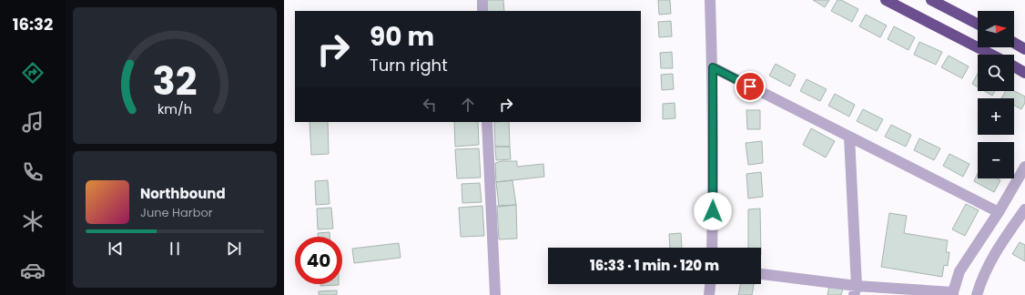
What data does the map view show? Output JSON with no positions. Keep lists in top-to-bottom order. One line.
{"north":"right","page":{"tabs":"16:32","map_buttons":["+","−"],"turn":["90 m","Turn right"],"song":["Northbound","June Harbor"],"limit":"40","trip":"16:33 · 1 min · 120 m","gauge":["32","km/h"]}}
